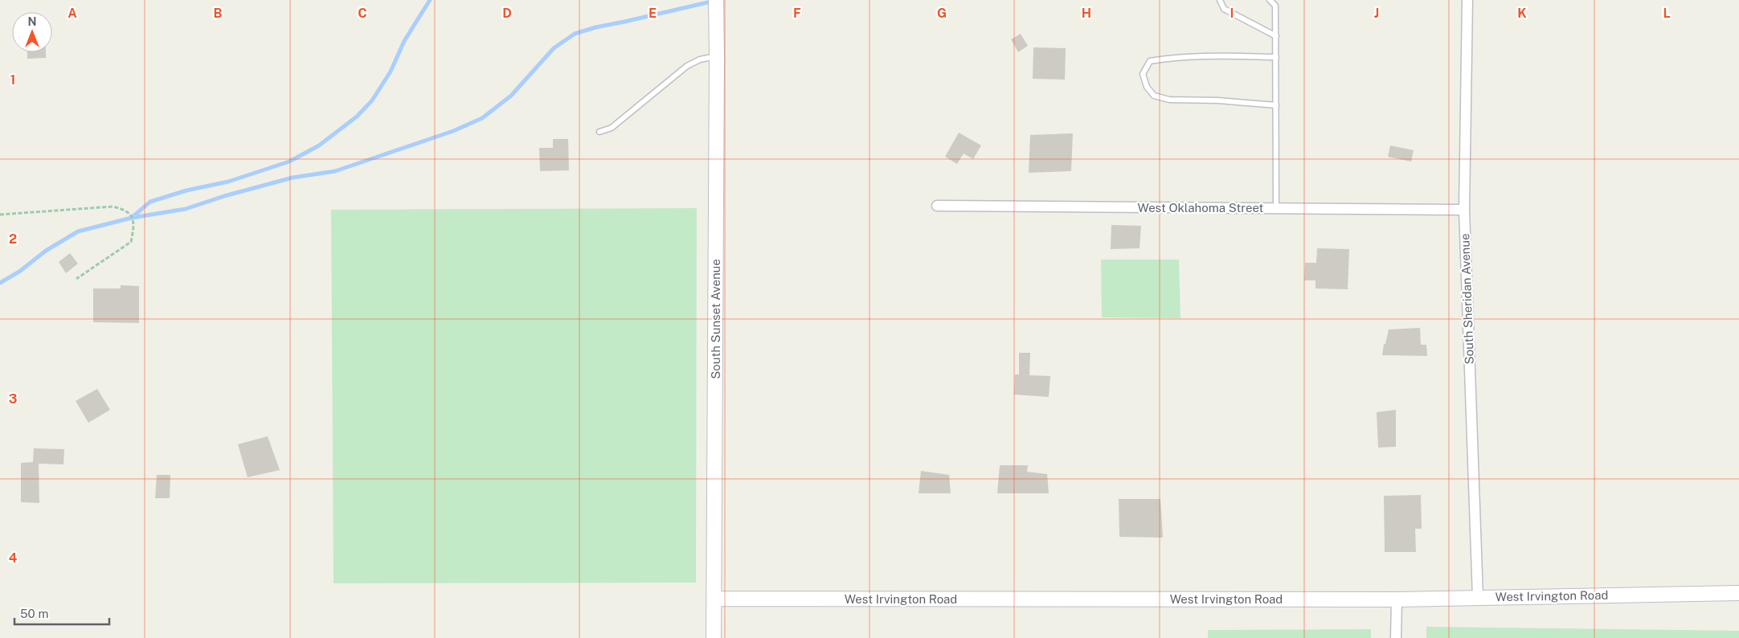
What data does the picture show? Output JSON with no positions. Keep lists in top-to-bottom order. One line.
{"streets":{"street":["West Oklahoma Street","South Sheridan Avenue","South Sunset Avenue","West Irvington Road"]},"crossings":[["West Oklahoma Street","South Sheridan Avenue"],["South Sheridan Avenue","West Irvington Road"],["South Sunset Avenue","West Irvington Road"]],"scale_bar":"50 m","north":"top","grid":{"columns":["A","B","C","D","E","F","G","H","I","J","K","L"],"rows":["1","2","3","4"]}}
